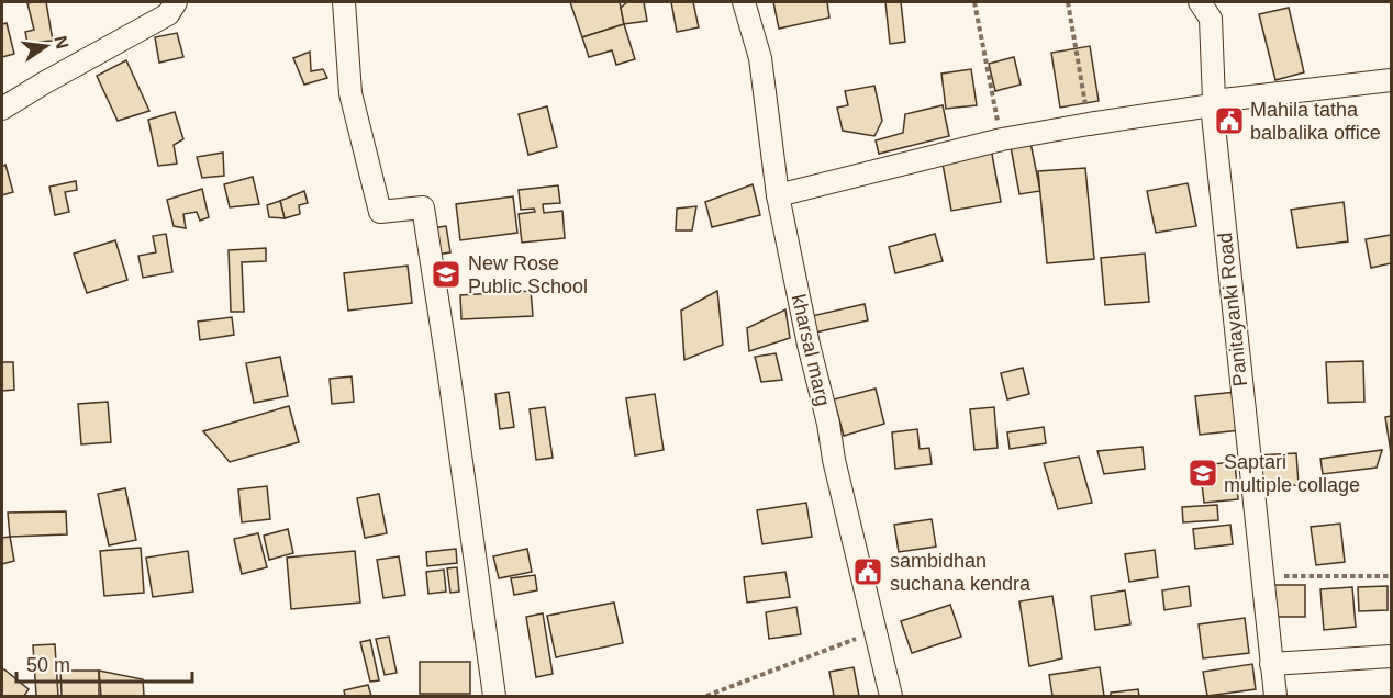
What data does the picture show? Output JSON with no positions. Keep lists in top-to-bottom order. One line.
{"streets":{"street":["Panitayanki Road","kharsal marg"]},"places":{"public building":["Mahila tatha balbalika office","sambidhan suchana kendra"],"school or university":["New Rose Public School","Saptari multiple collage"]},"scale_bar":"50 m","north":"right"}
